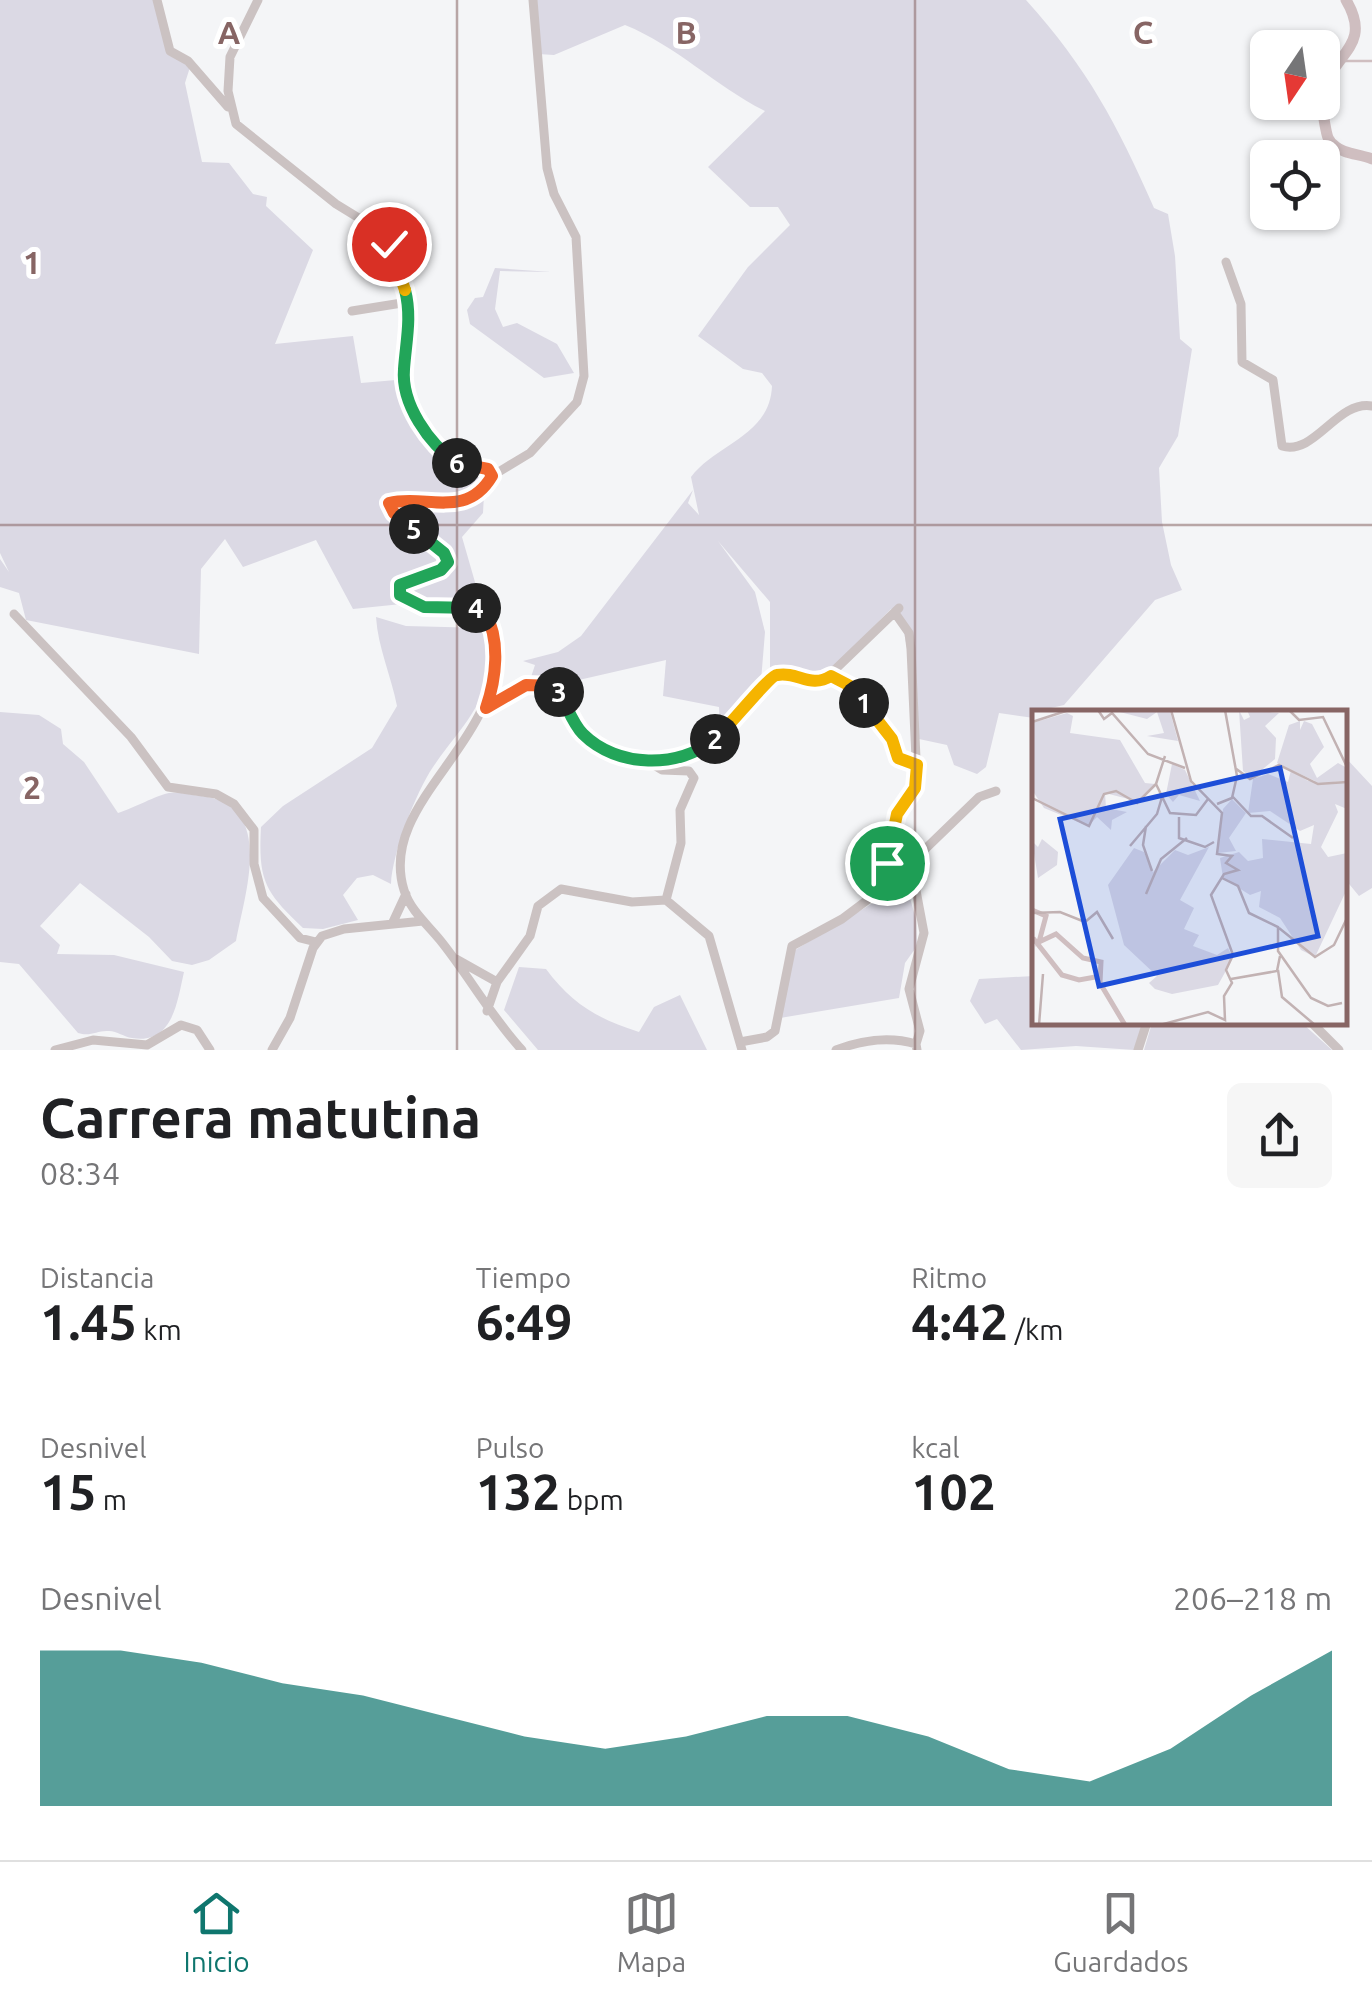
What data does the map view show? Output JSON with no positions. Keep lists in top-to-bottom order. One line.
{"north":"bottom","page":{"pins":["6","5","4","3","1","2"],"heading":["Carrera matutina","08:34"],"stats":[["Distancia","1.45 km"],["Tiempo","6:49"],["Ritmo","4:42 /km"],["Desnivel","15 m"],["Pulso","132 bpm"],["kcal","102"]],"chart":["Desnivel","206–218 m"],"tabs":["Inicio","Mapa","Guardados"]},"grid":{"columns":["A","B","C"],"rows":["1","2"]}}
